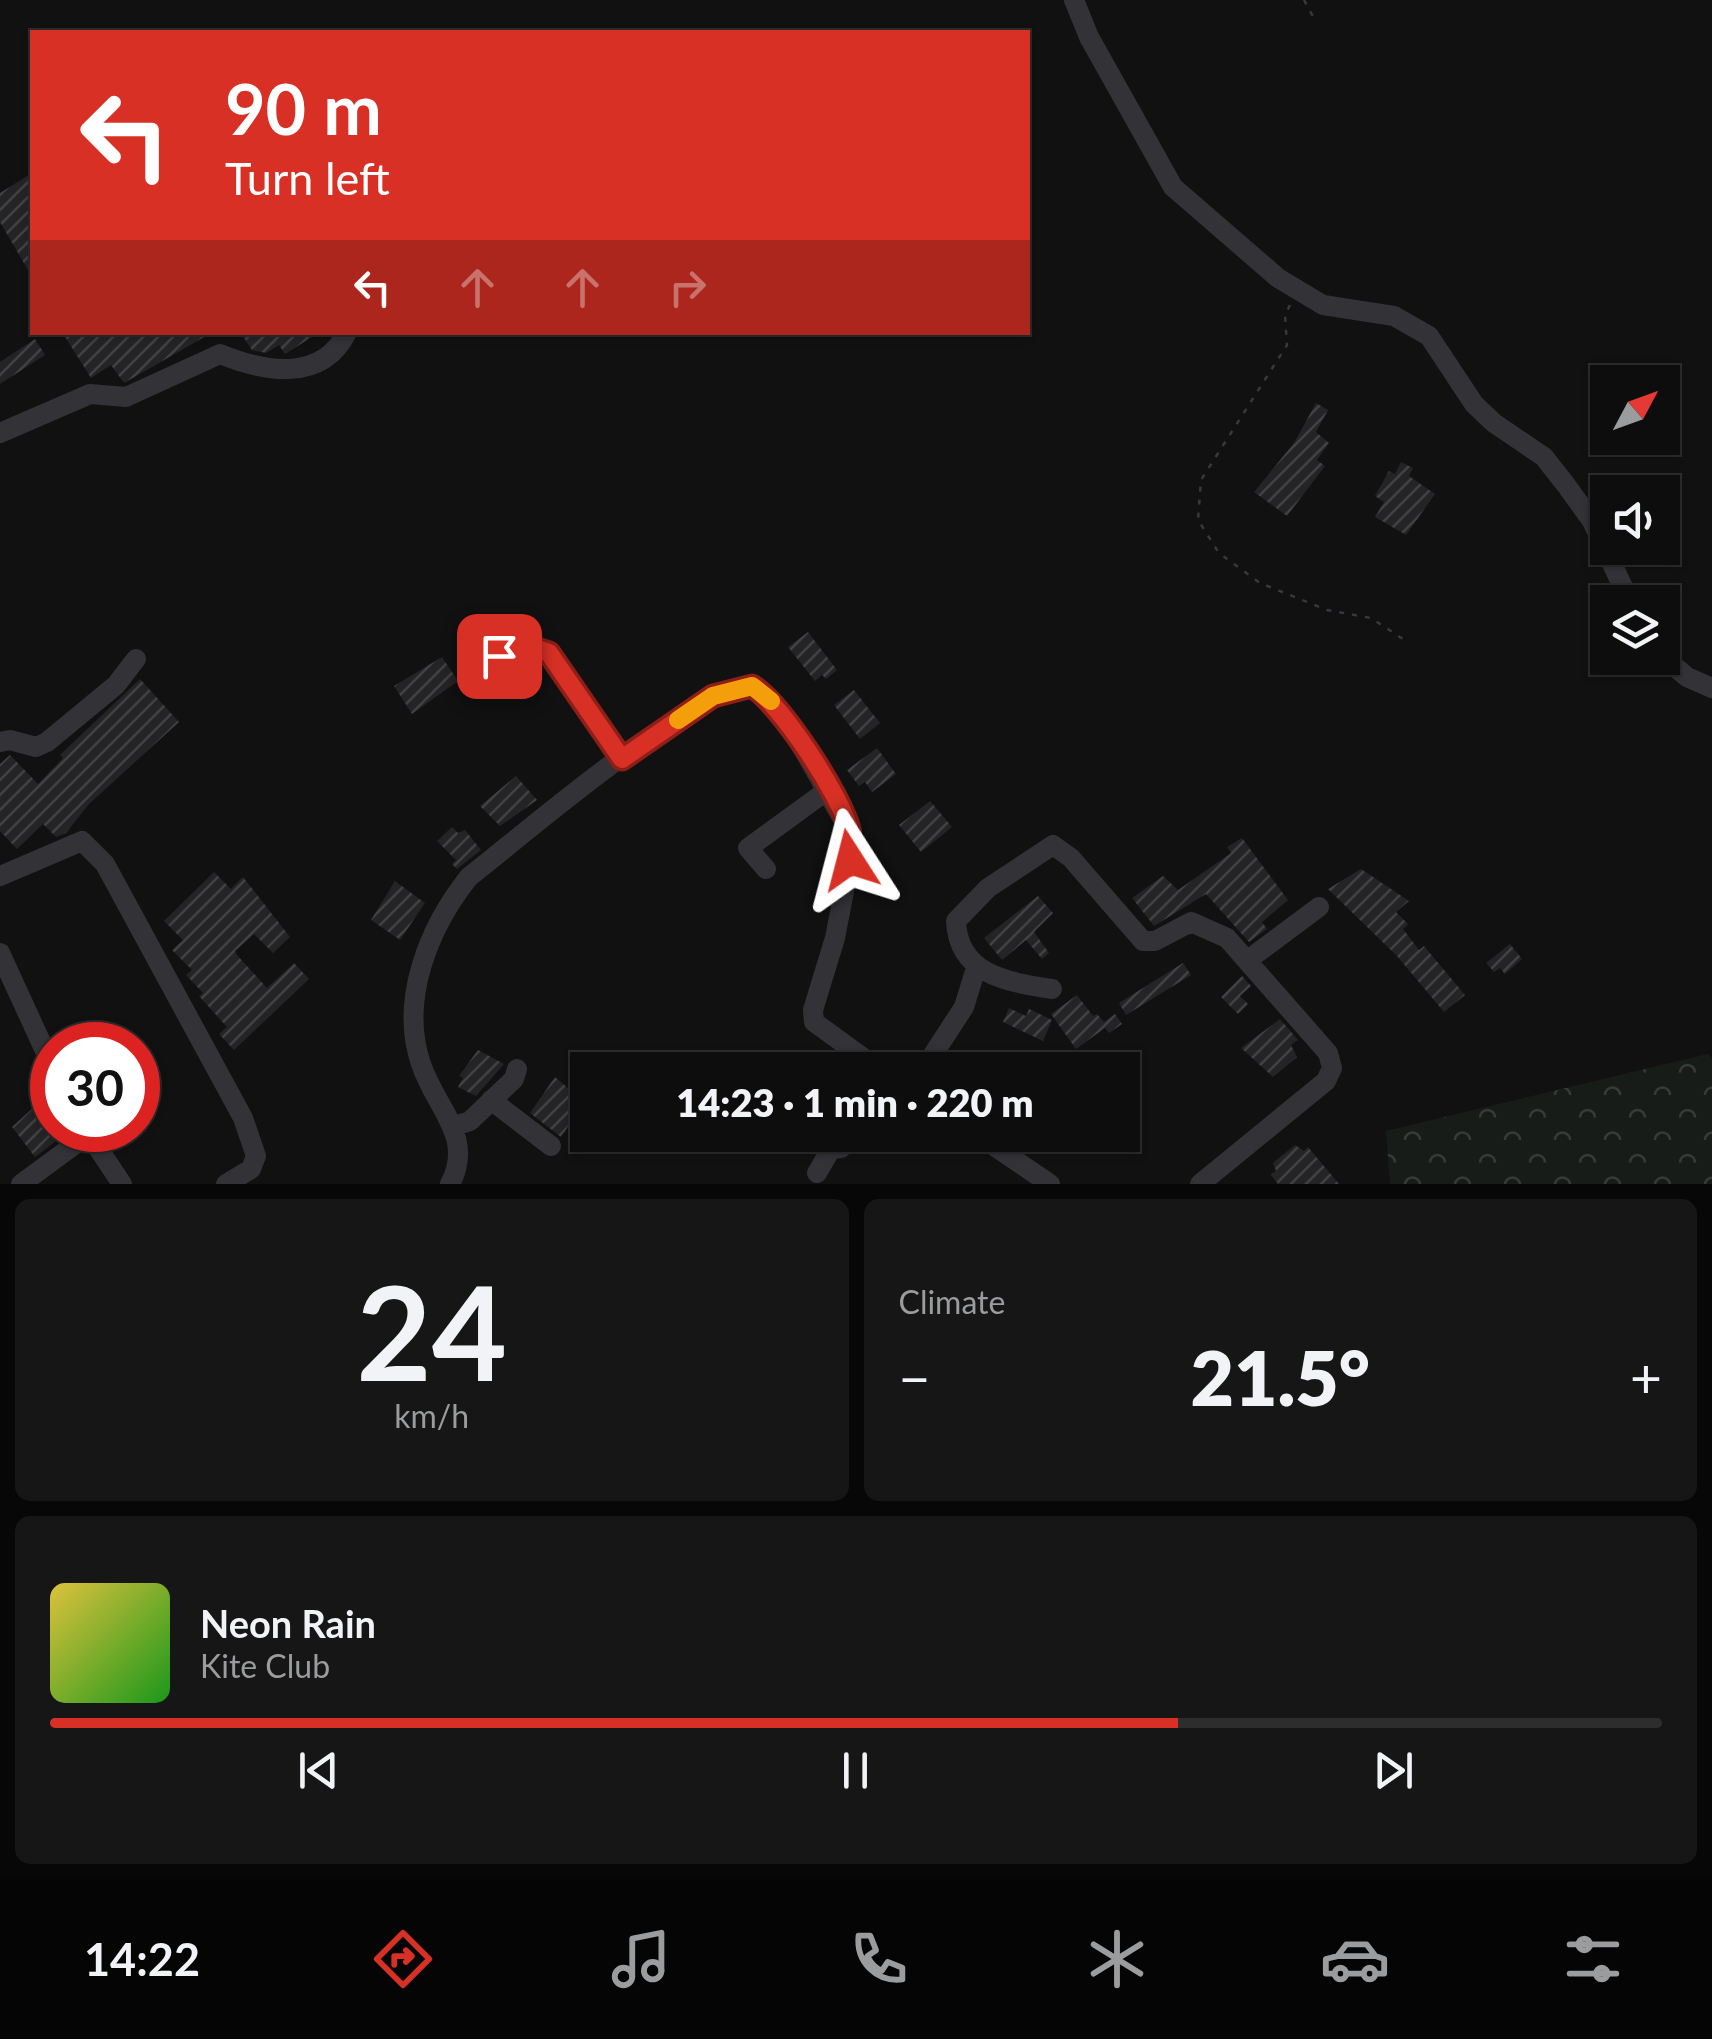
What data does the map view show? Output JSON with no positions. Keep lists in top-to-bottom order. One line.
{"north":"top right","page":{"turn":["90 m","Turn left"],"limit":"30","trip":"14:23 · 1 min · 220 m","tile":[["24","km/h"],"Climate"],"heat":["−","21.5°","+"],"song":["Neon Rain","Kite Club"],"tabs":"14:22"}}
